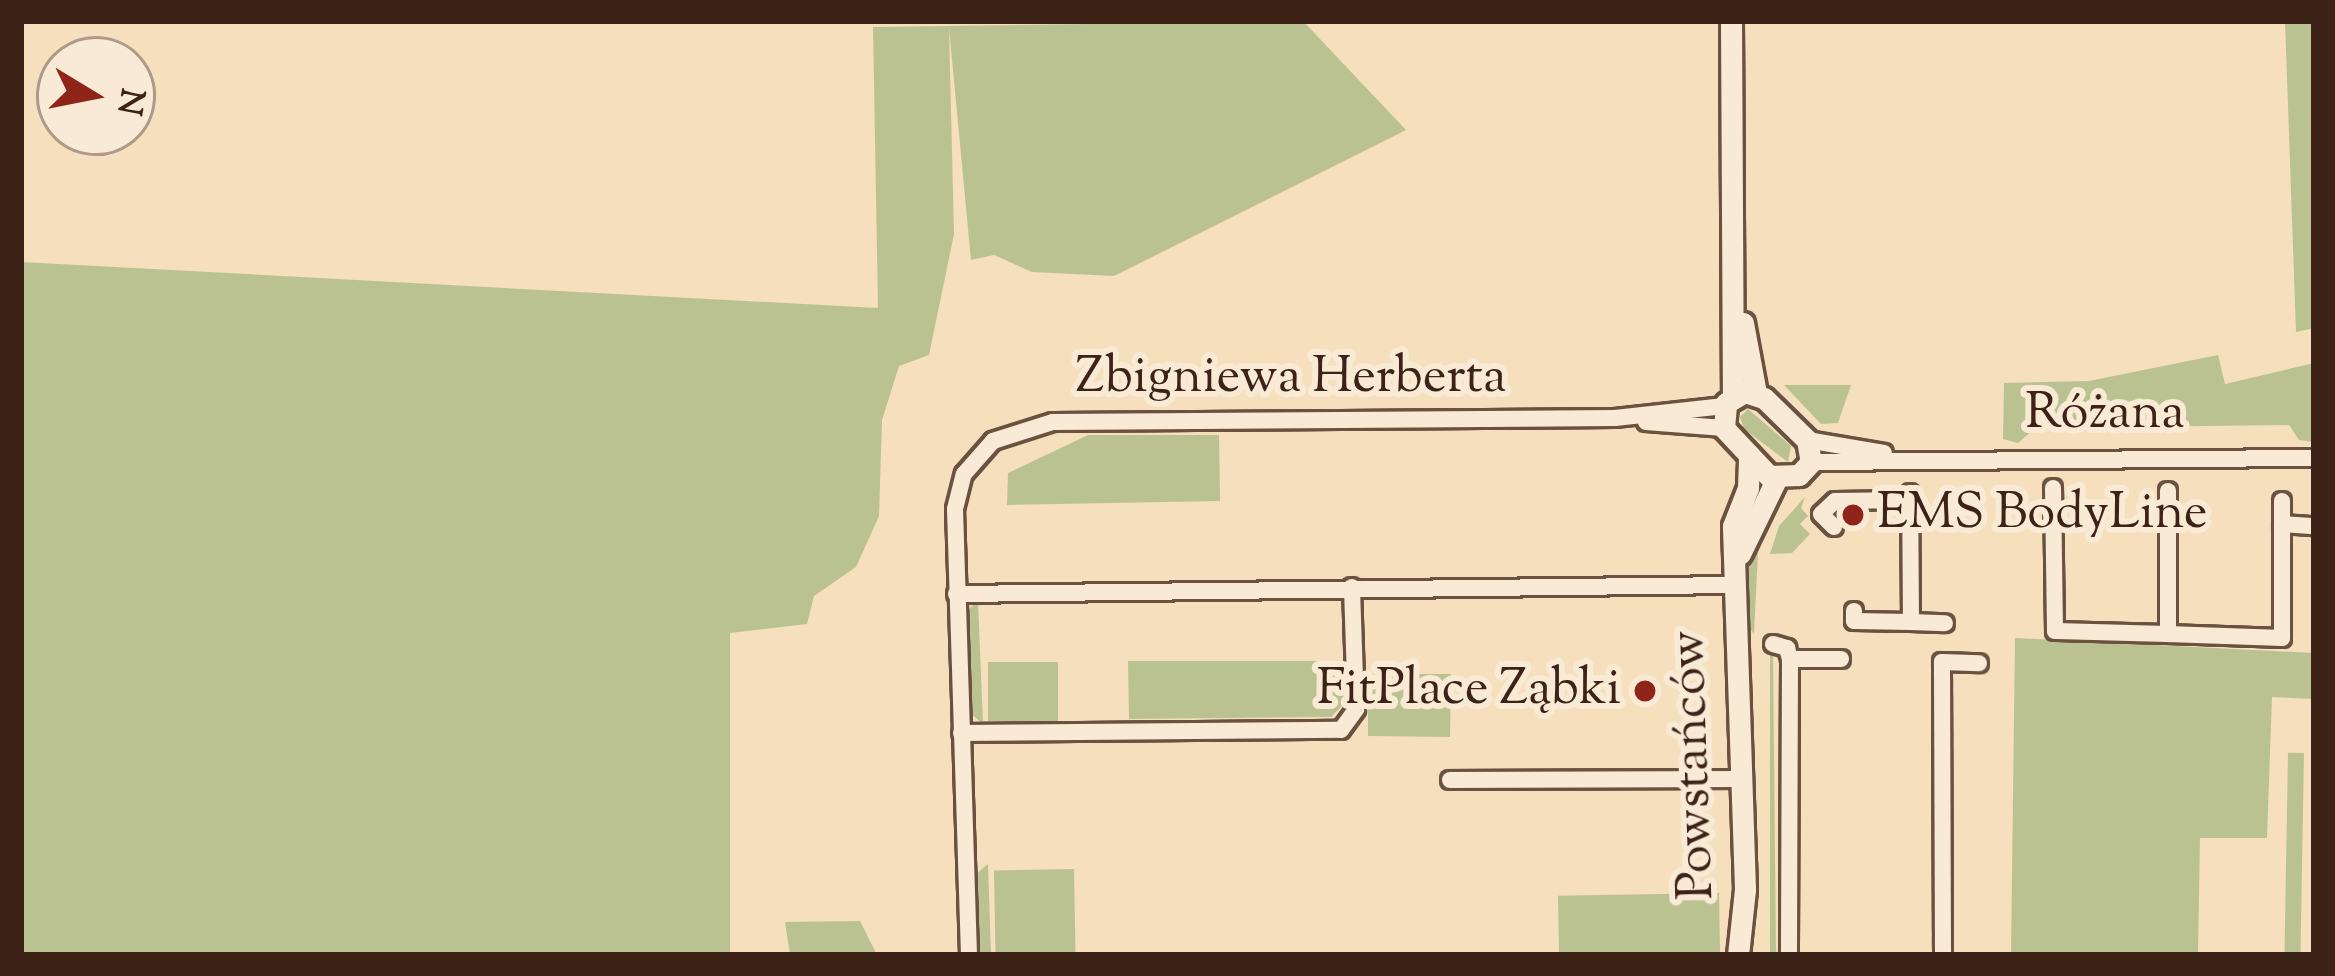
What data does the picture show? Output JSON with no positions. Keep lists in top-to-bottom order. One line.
{"streets":{"street":["Zbigniewa Herberta","Różana","Powstańców"]},"places":["EMS BodyLine","FitPlace Ząbki"],"north":"right"}
